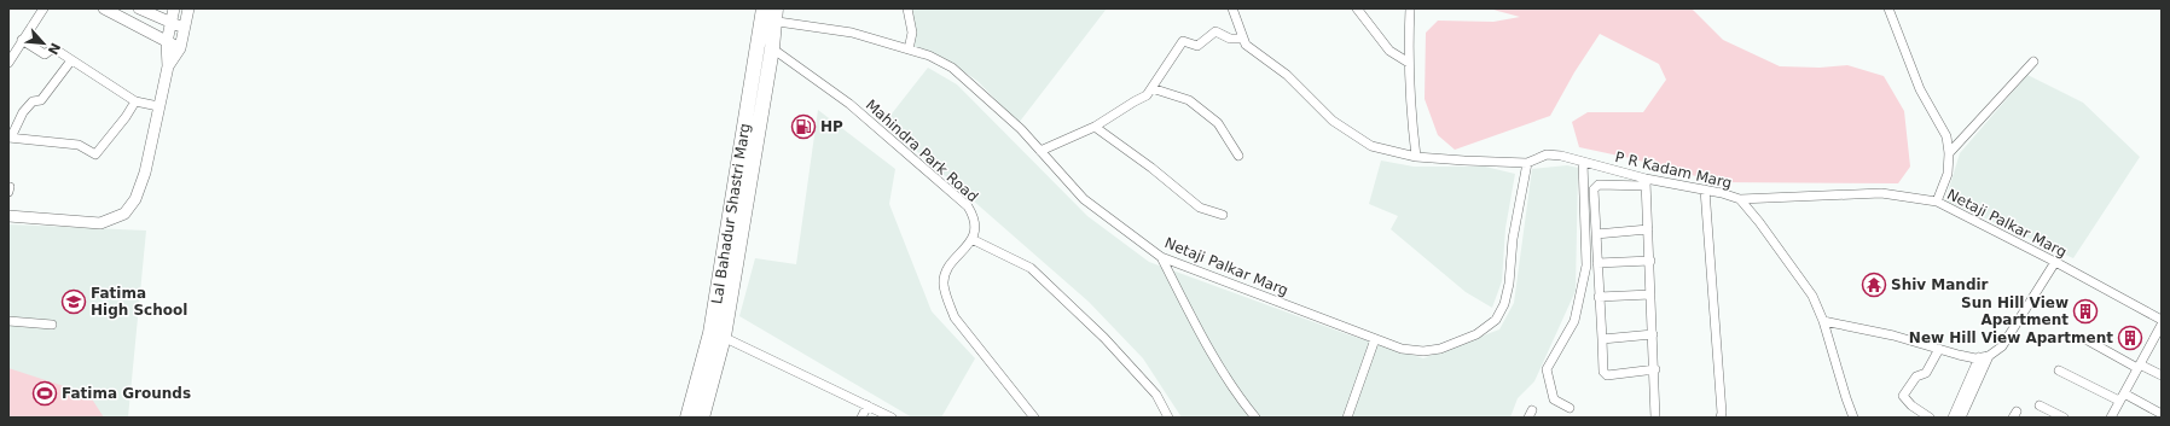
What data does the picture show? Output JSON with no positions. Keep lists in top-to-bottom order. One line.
{"streets":{"main road":["Lal Bahadur Shastri Marg"],"street":["Mahindra Park Road","P R Kadam Marg","Netaji Palkar Marg"]},"crossings":[["Mahindra Park Road","Lal Bahadur Shastri Marg"],["P R Kadam Marg","Netaji Palkar Marg"],["Lal Bahadur Shastri Marg","Netaji Palkar Marg"]],"places":{"fuel station":["HP"],"temple":["Shiv Mandir"],"school or university":["Fatima High School"],"building":["Sun Hill View Apartment","New Hill View Apartment"],"sports":["Fatima Grounds"]},"north":"bottom right"}
